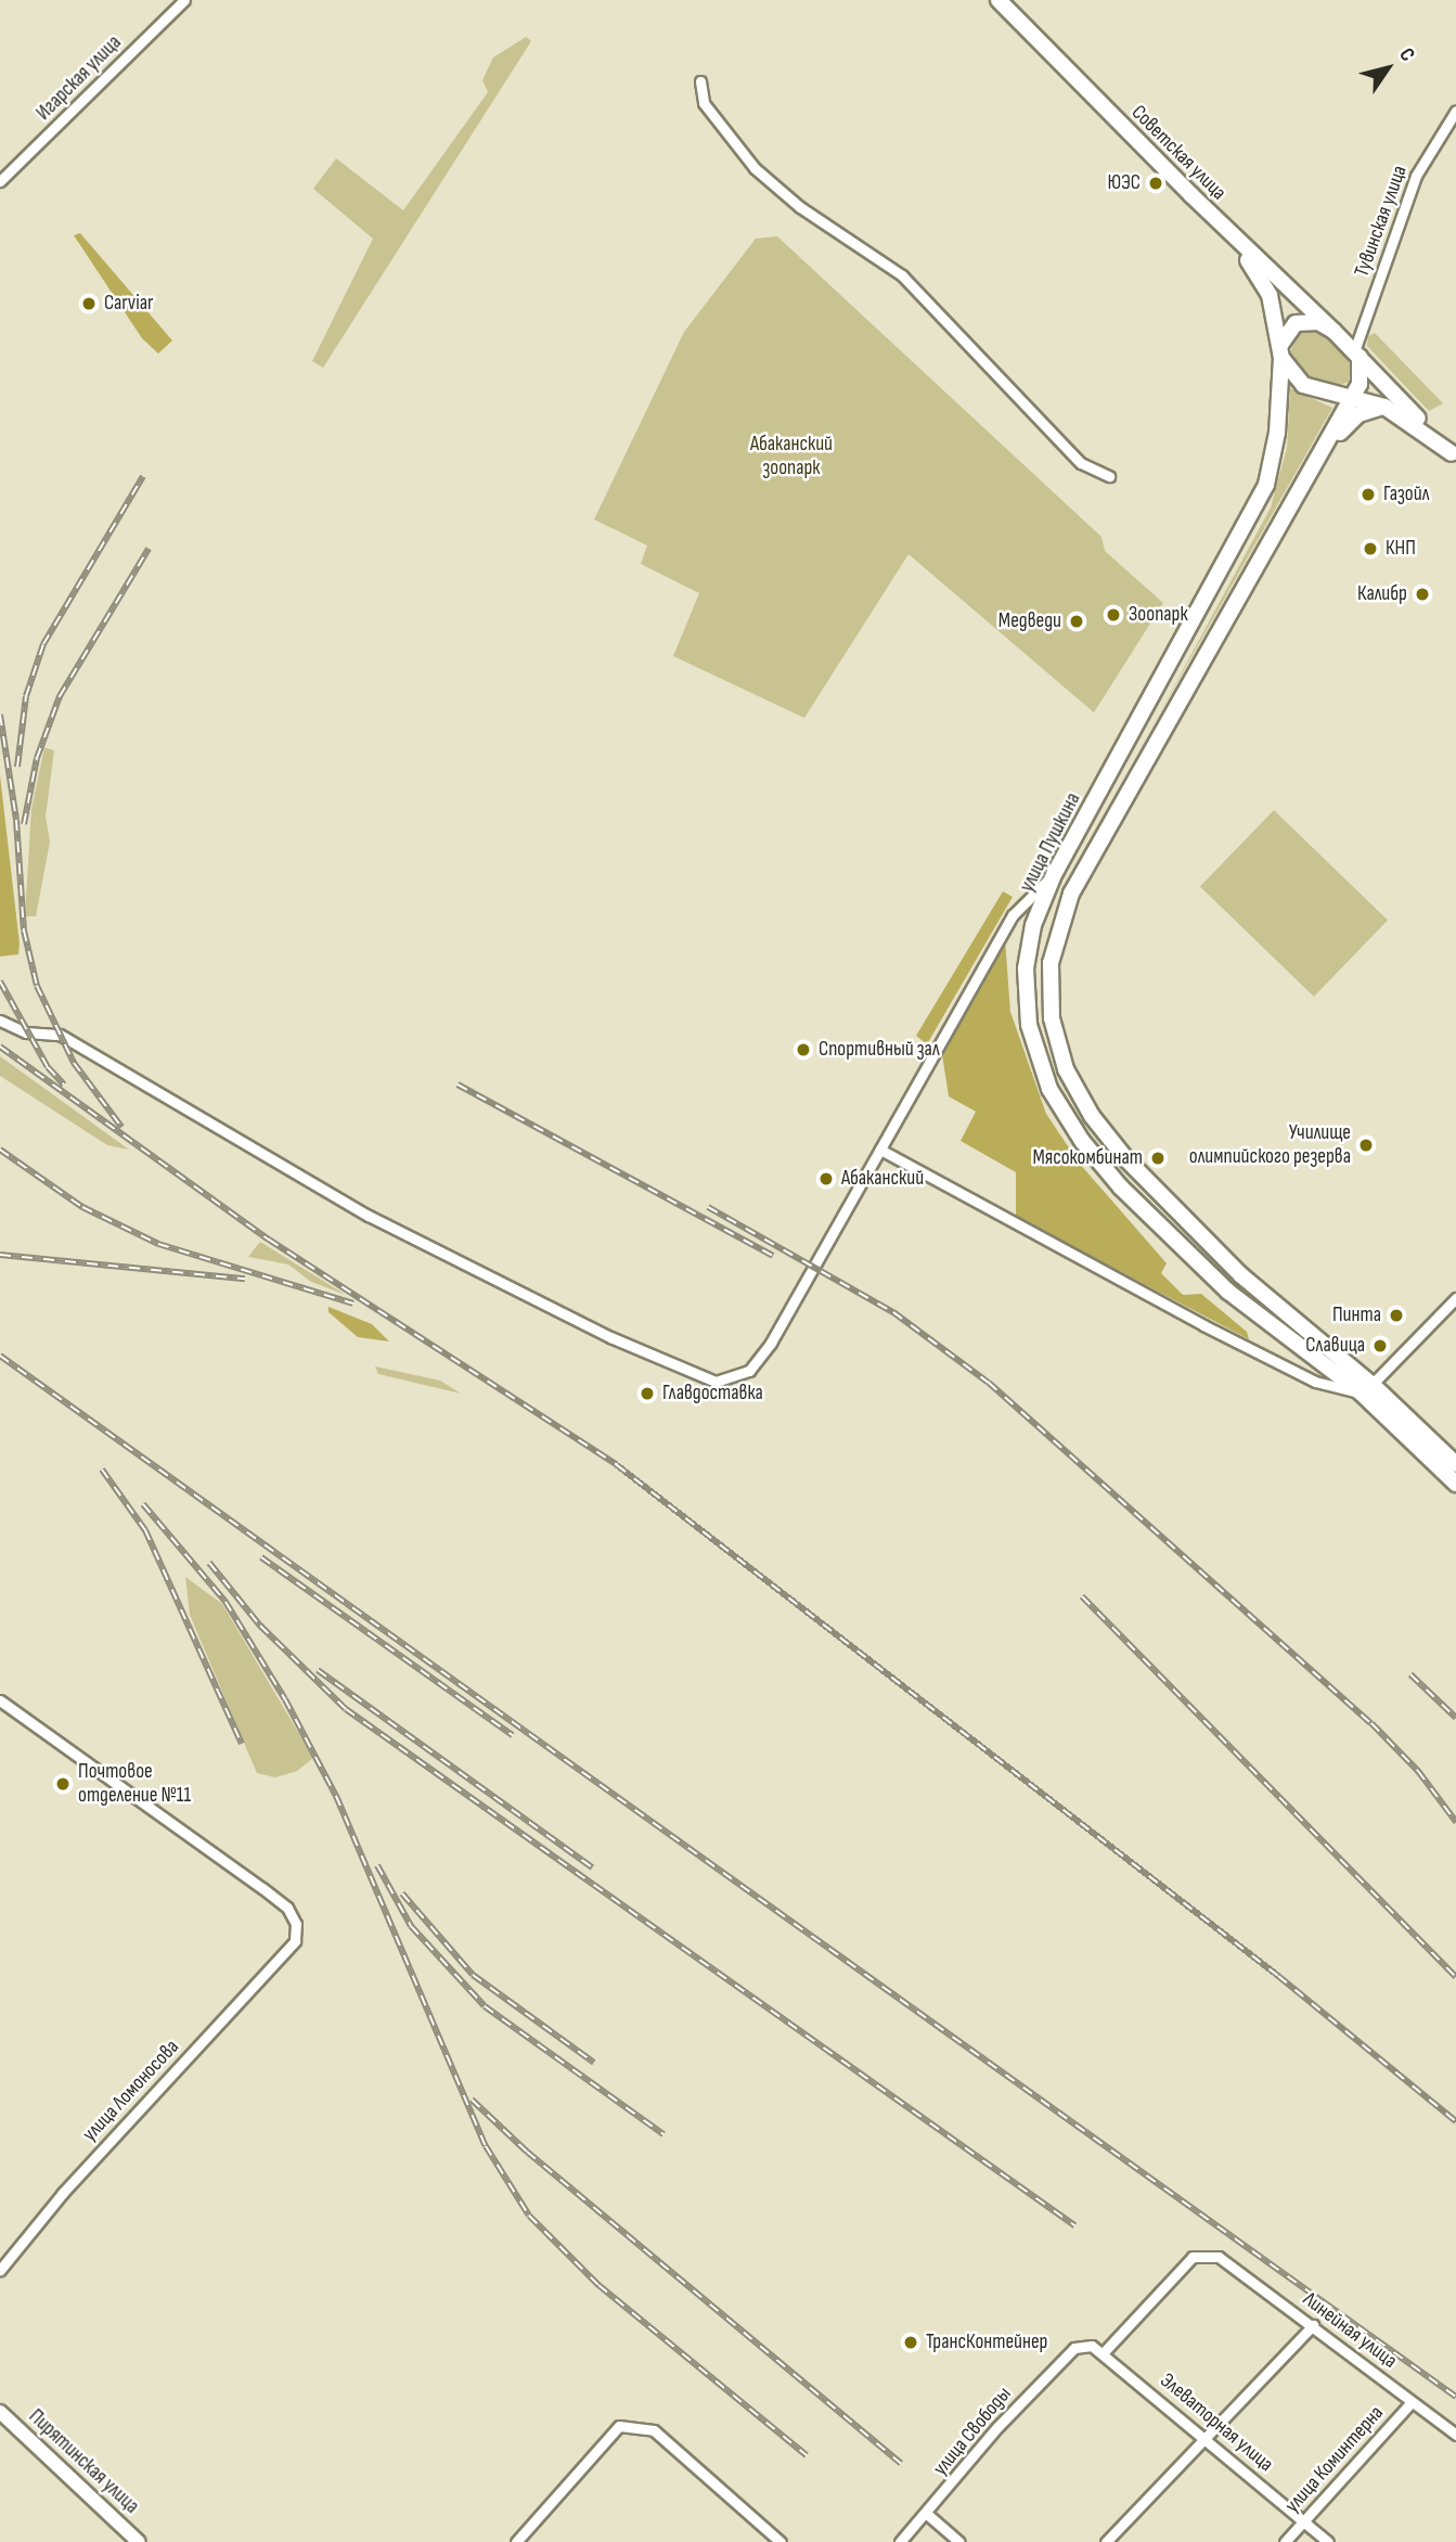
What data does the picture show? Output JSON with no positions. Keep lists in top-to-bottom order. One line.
{"streets":{"main road":["Советская улица","улица Пушкина"],"street":["Игарская улица","Тувинская улица","улица Ломоносова","Линейная улица","Элеваторная улица","улица Свободы","улица Коминтерна","Пирятинская улица"]},"crossings":[["Советская улица","Тувинская улица"],["Советская улица","улица Пушкина"],["Тувинская улица","улица Пушкина"],["Линейная улица","Элеваторная улица"],["Линейная улица","улица Свободы"],["Линейная улица","улица Коминтерна"],["Элеваторная улица","улица Свободы"],["Элеваторная улица","улица Коминтерна"]],"parks":["Абаканский зоопарк"],"places":["ЮЭС","Carviar","Газойл","КНП","Калибр","Зоопарк","Медведи","Спортивный зал","Училище олимпийского резерва","Мясокомбинат","Абаканский","Пинта","Славица","Главдоставка","Почтовое отделение №11","ТрансКонтейнер"],"north":"top right"}
